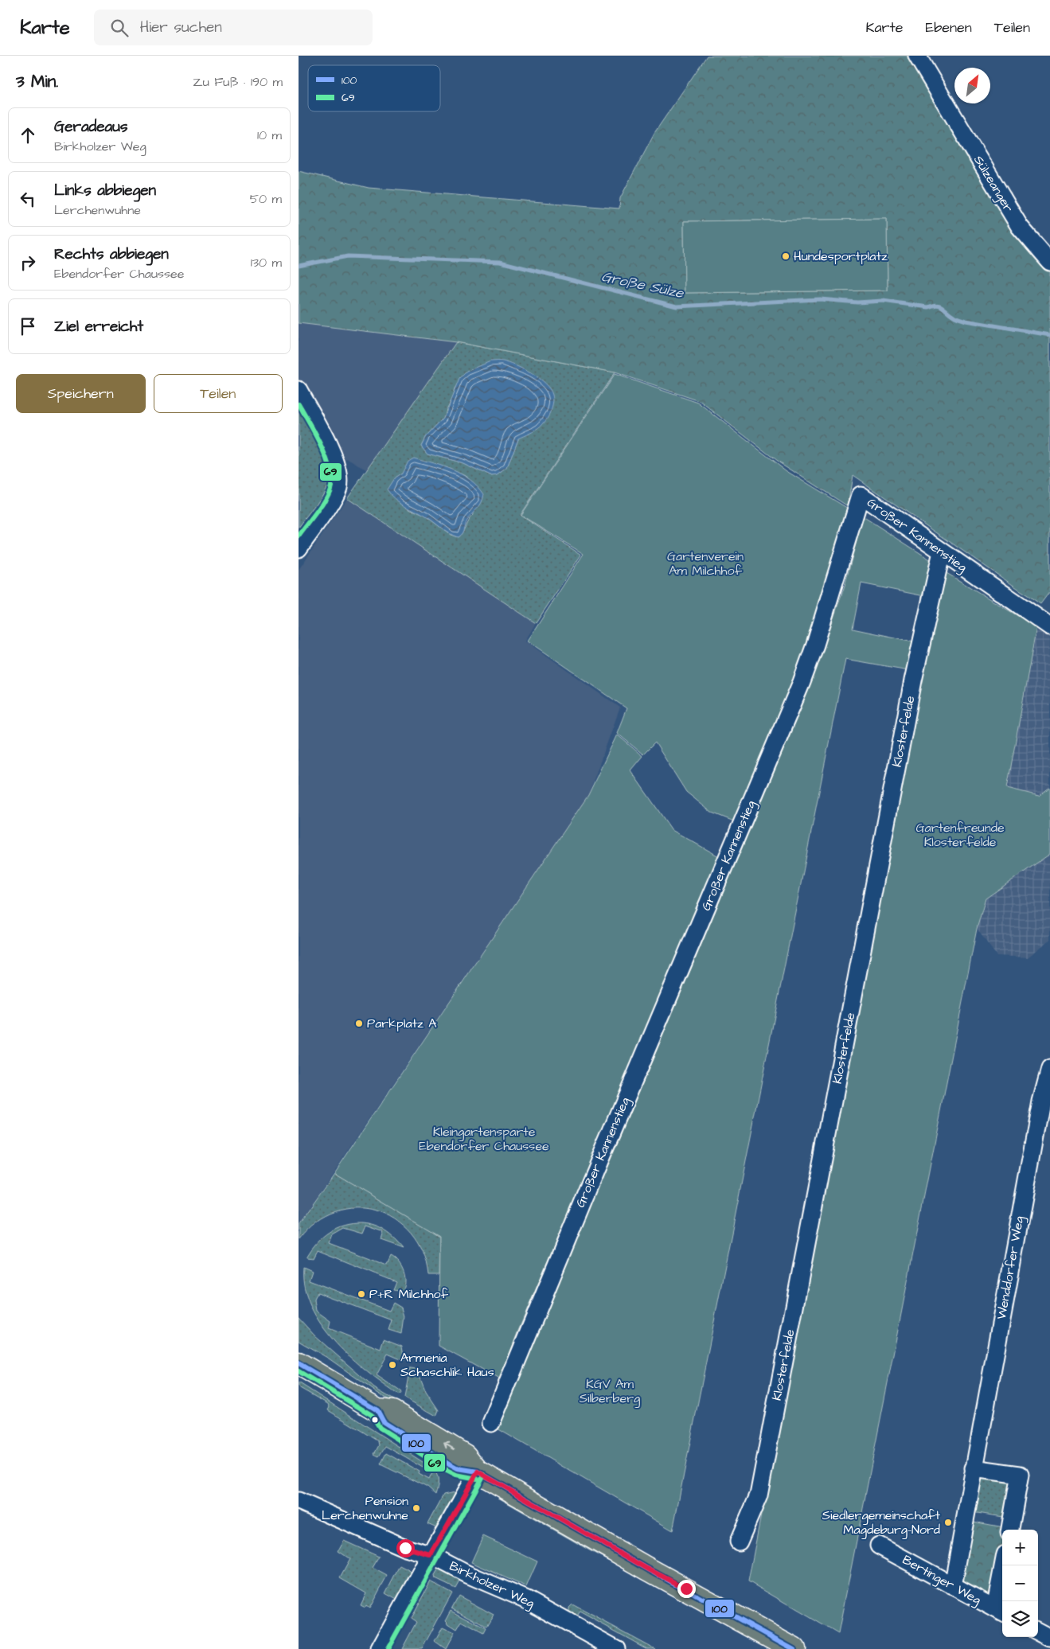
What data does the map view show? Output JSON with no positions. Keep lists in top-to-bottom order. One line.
{"streets":{"street":["Sülzeanger","Großer Kannenstieg","Klosterfelde","Wenddorfer Weg","Bertinger Weg","Birkholzer Weg"]},"crossings":[["Großer Kannenstieg","Klosterfelde"],["Wenddorfer Weg","Bertinger Weg"]],"water":["Große Sülze"],"parks":["Gartenverein Am Milchhof","Gartenfreunde Klosterfelde","Kleingartensparte Ebendorfer Chaussee","KGV Am Silberberg"],"places":["Hundesportplatz","Parkplatz A","P+R Milchhof","Armenia Schaschlik Haus","Pension Lerchenwuhne","Siedlergemeinschaft Magdeburg-Nord"],"lines":["transit line 69","transit line 100"],"legend":["100","69"],"north":"top right","page":{"header":"Karte","search":"Hier suchen","nav":["Karte","Ebenen","Teilen"],"heading":["3 Min.","Zu Fuß · 190 m"],"list":[["Geradeaus","Birkholzer Weg","10 m"],["Links abbiegen","Lerchenwuhne","50 m"],["Rechts abbiegen","Ebendorfer Chaussee","130 m"],"Ziel erreicht"],"buttons":["Speichern","Teilen"],"map_buttons":["+","−"]}}
